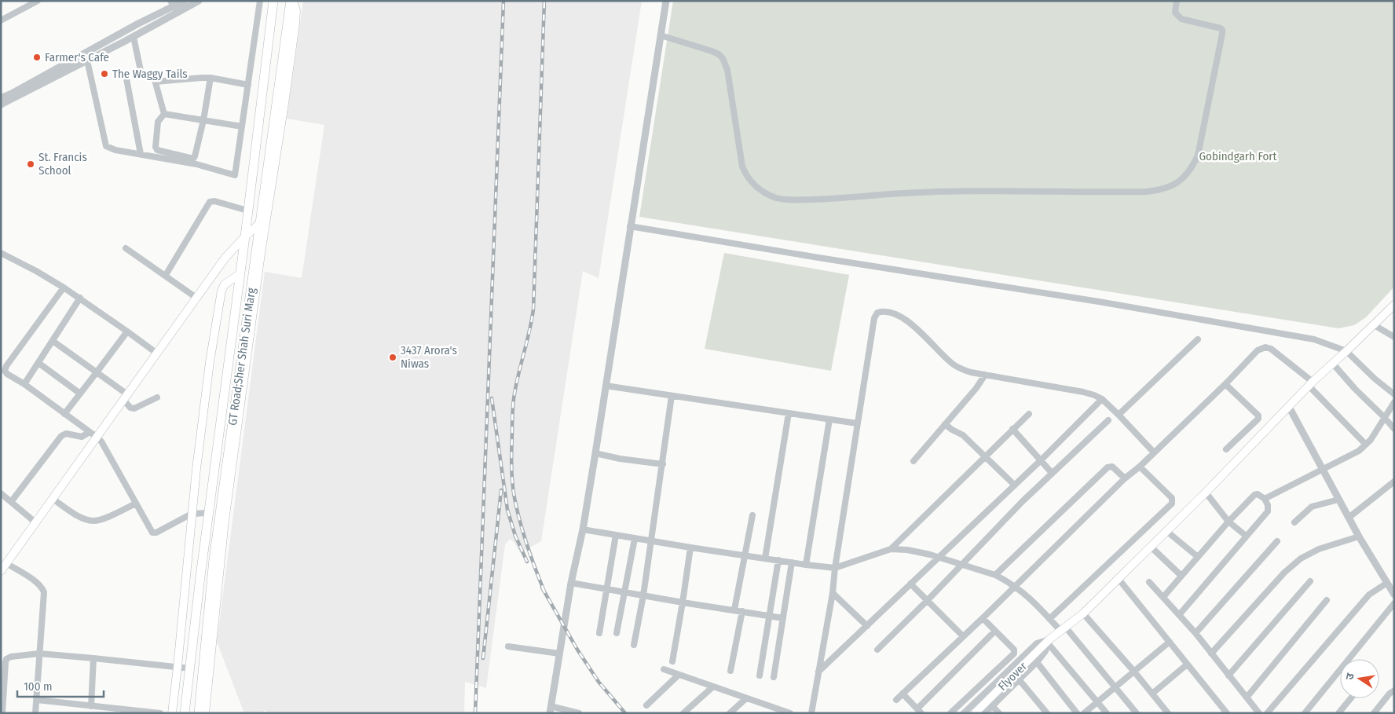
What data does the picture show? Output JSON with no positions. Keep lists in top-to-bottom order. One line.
{"streets":{"main road":["GT Road;Sher Shah Suri Marg","Flyover"]},"parks":["Gobindgarh Fort"],"places":["Farmer's Cafe","The Waggy Tails","St. Francis School","3437 Arora's Niwas"],"scale_bar":"100 m","north":"left"}
